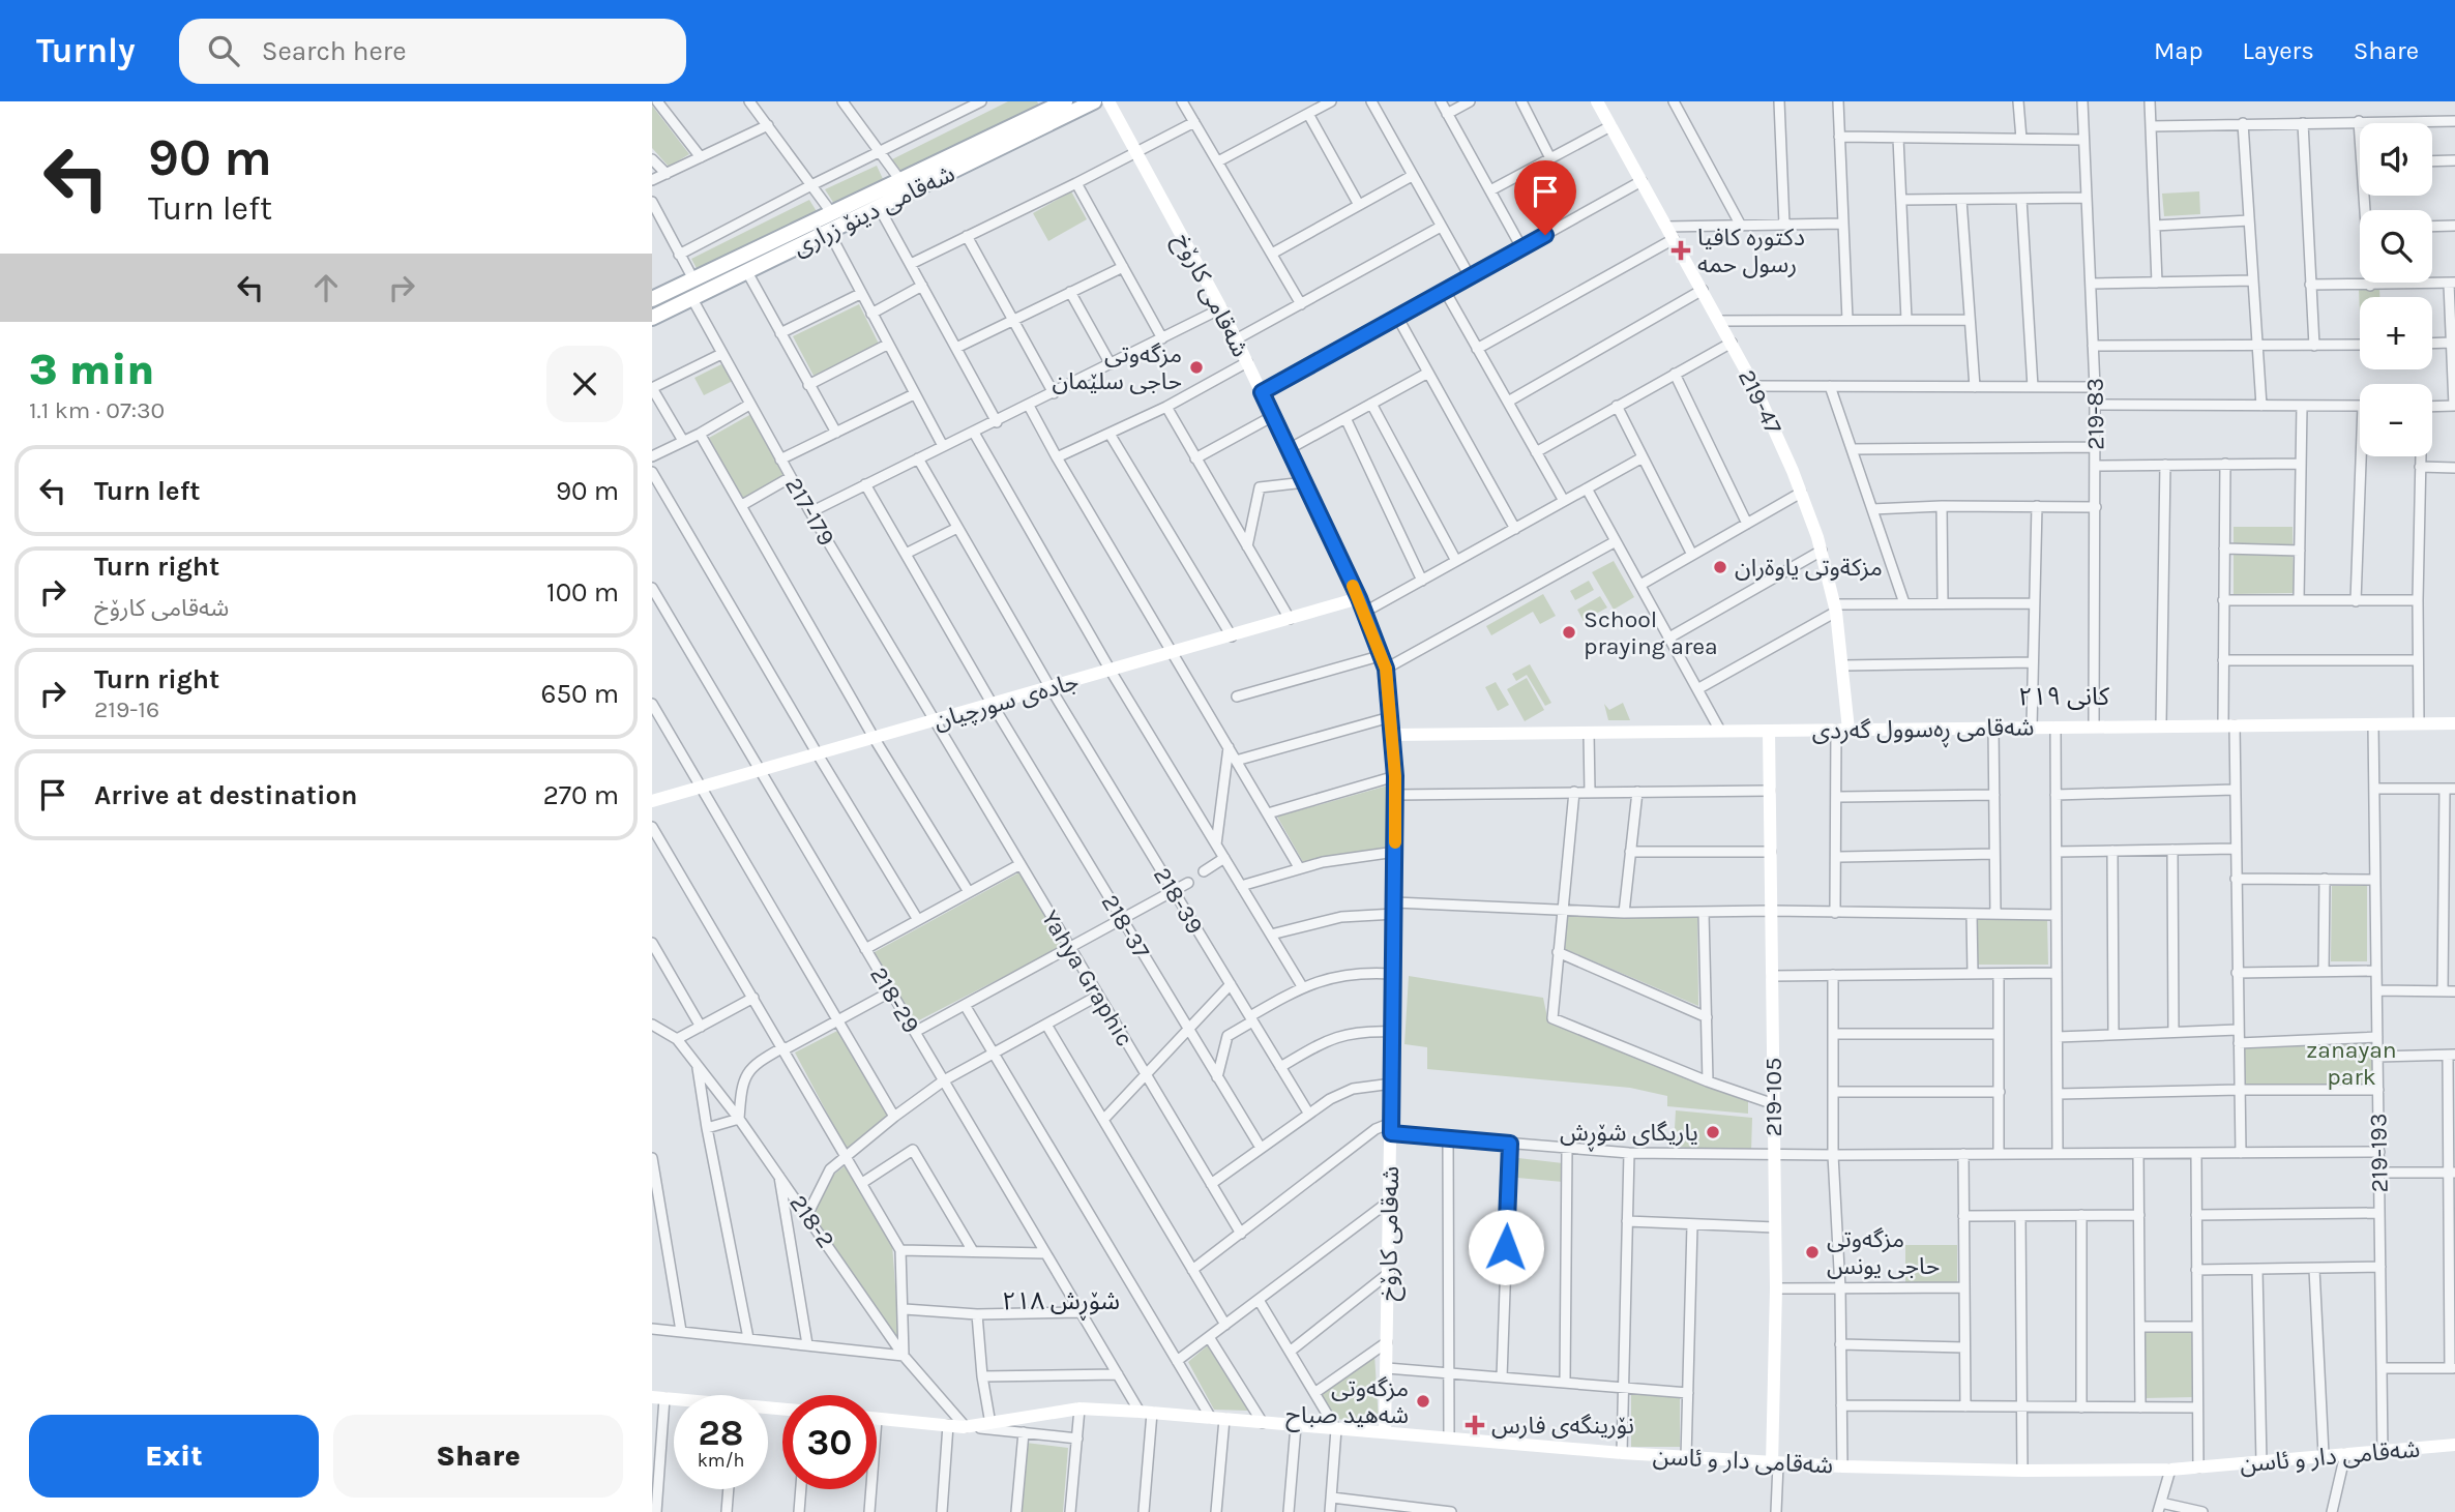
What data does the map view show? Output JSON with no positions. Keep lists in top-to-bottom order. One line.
{"streets":{"main road":["شەقامی دینۆ زراری"],"street":["شەقامی کارۆخ","219-47","219-83","217-179","جادەی سورچیان","شەقامی ڕەسوول گەردی","218-39","218-37","Yahya Graphic","218-29","219-105","219-193","218-2","شەقامی دار و ئاسن"]},"crossings":[["شەقامی دینۆ زراری","217-179"],["شەقامی کارۆخ","جادەی سورچیان"],["شەقامی کارۆخ","شەقامی ڕەسوول گەردی"],["شەقامی کارۆخ","شەقامی دار و ئاسن"],["219-47","شەقامی ڕەسوول گەردی"],["219-83","شەقامی ڕەسوول گەردی"],["217-179","جادەی سورچیان"],["217-179","Yahya Graphic"],["جادەی سورچیان","218-39"],["جادەی سورچیان","218-37"],["جادەی سورچیان","Yahya Graphic"],["جادەی سورچیان","218-29"],["شەقامی ڕەسوول گەردی","219-105"],["شەقامی ڕەسوول گەردی","219-193"],["218-29","شەقامی دار و ئاسن"],["219-105","شەقامی دار و ئاسن"],["219-193","شەقامی دار و ئاسن"],["218-2","شەقامی دار و ئاسن"]],"districts":["کانی ٢١٩","شۆڕش ٢١٨"],"parks":["zanayan park"],"places":{"health":["دکتورە کافیا رسول حمە","نۆرینگەی فارس"],"other":["مزگەوتی حاجی سلێمان","مزكةوتى ياوةران","School praying area","یاریگای شۆڕش","مزگەوتی حاجی یونس","مزگه‌وتی شه‌هید صباح"]},"page":{"header":"Turnly","search":"Search here","nav":["Map","Layers","Share"],"turn":["90 m","Turn left"],"map_buttons":["+","−"],"heading":["3 min","1.1 km · 07:30"],"list":[{"name":"Turn left","value":"90 m"},{"name":"Turn right","note":"شەقامی کارۆخ","value":"100 m"},{"name":"Turn right","note":"219-16","value":"650 m"},{"name":"Arrive at destination","value":"270 m"}],"speed":"28 km/h","limit":"30","buttons":["Exit","Share"]}}
